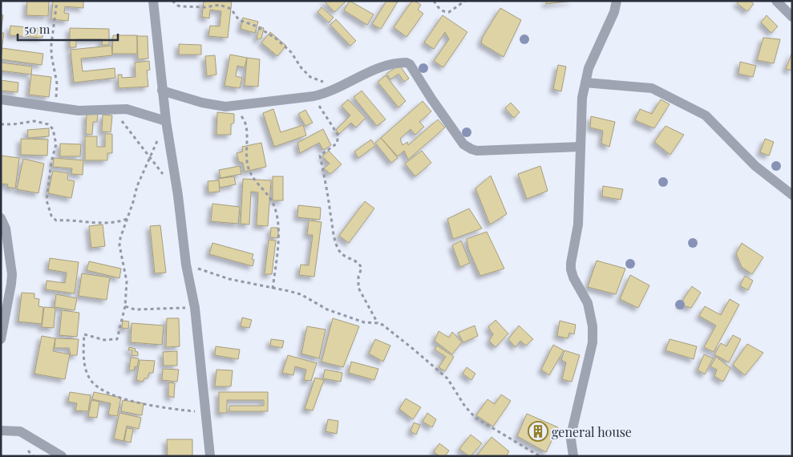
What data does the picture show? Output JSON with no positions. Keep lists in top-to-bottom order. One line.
{"places":{"building":["general house"]},"scale_bar":"50 m"}
